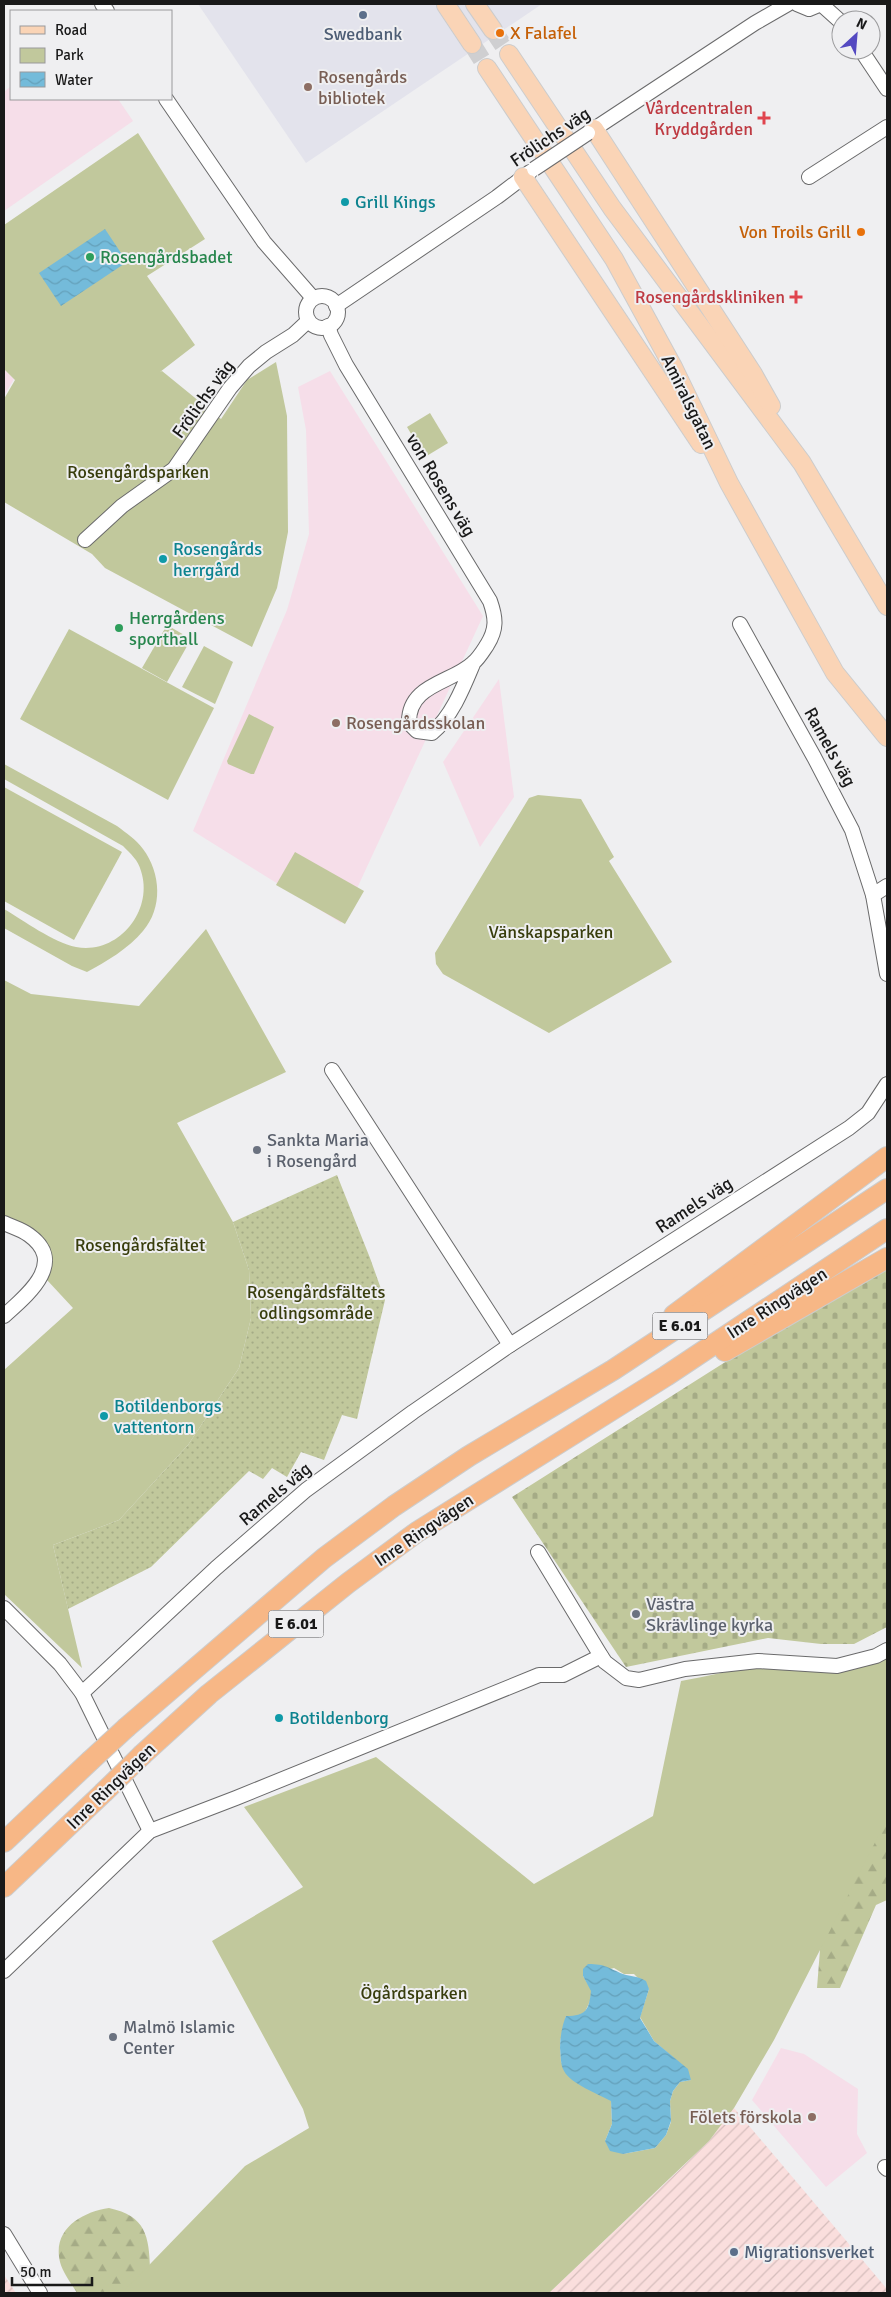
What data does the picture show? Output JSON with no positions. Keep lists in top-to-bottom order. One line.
{"streets":{"highway":["Inre Ringvägen","E 6.01"],"main road":["Amiralsgatan"],"street":["Frölichs väg","von Rosens väg","Ramels väg"]},"crossings":[["Frölichs väg","von Rosens väg"]],"parks":["Rosengårdsparken","Vänskapsparken","Rosengårdsfältet","Rosengårdsfältets odlingsområde","Ögårdsparken"],"places":{"other":["Swedbank","X Falafel","Rosengårds bibliotek","Grill Kings","Von Troils Grill","Rosengårdsbadet","Rosengårds herrgård","Herrgårdens sporthall","Rosengårdsskolan","Sankta Maria i Rosengård","Botildenborgs vattentorn","Västra Skrävlinge kyrka","Botildenborg","Malmö Islamic Center","Fölets förskola","Migrationsverket"],"health":["Vårdcentralen Kryddgården","Rosengårdskliniken"]},"legend":["Road","Park","Water"],"scale_bar":"50 m","north":"top right"}
